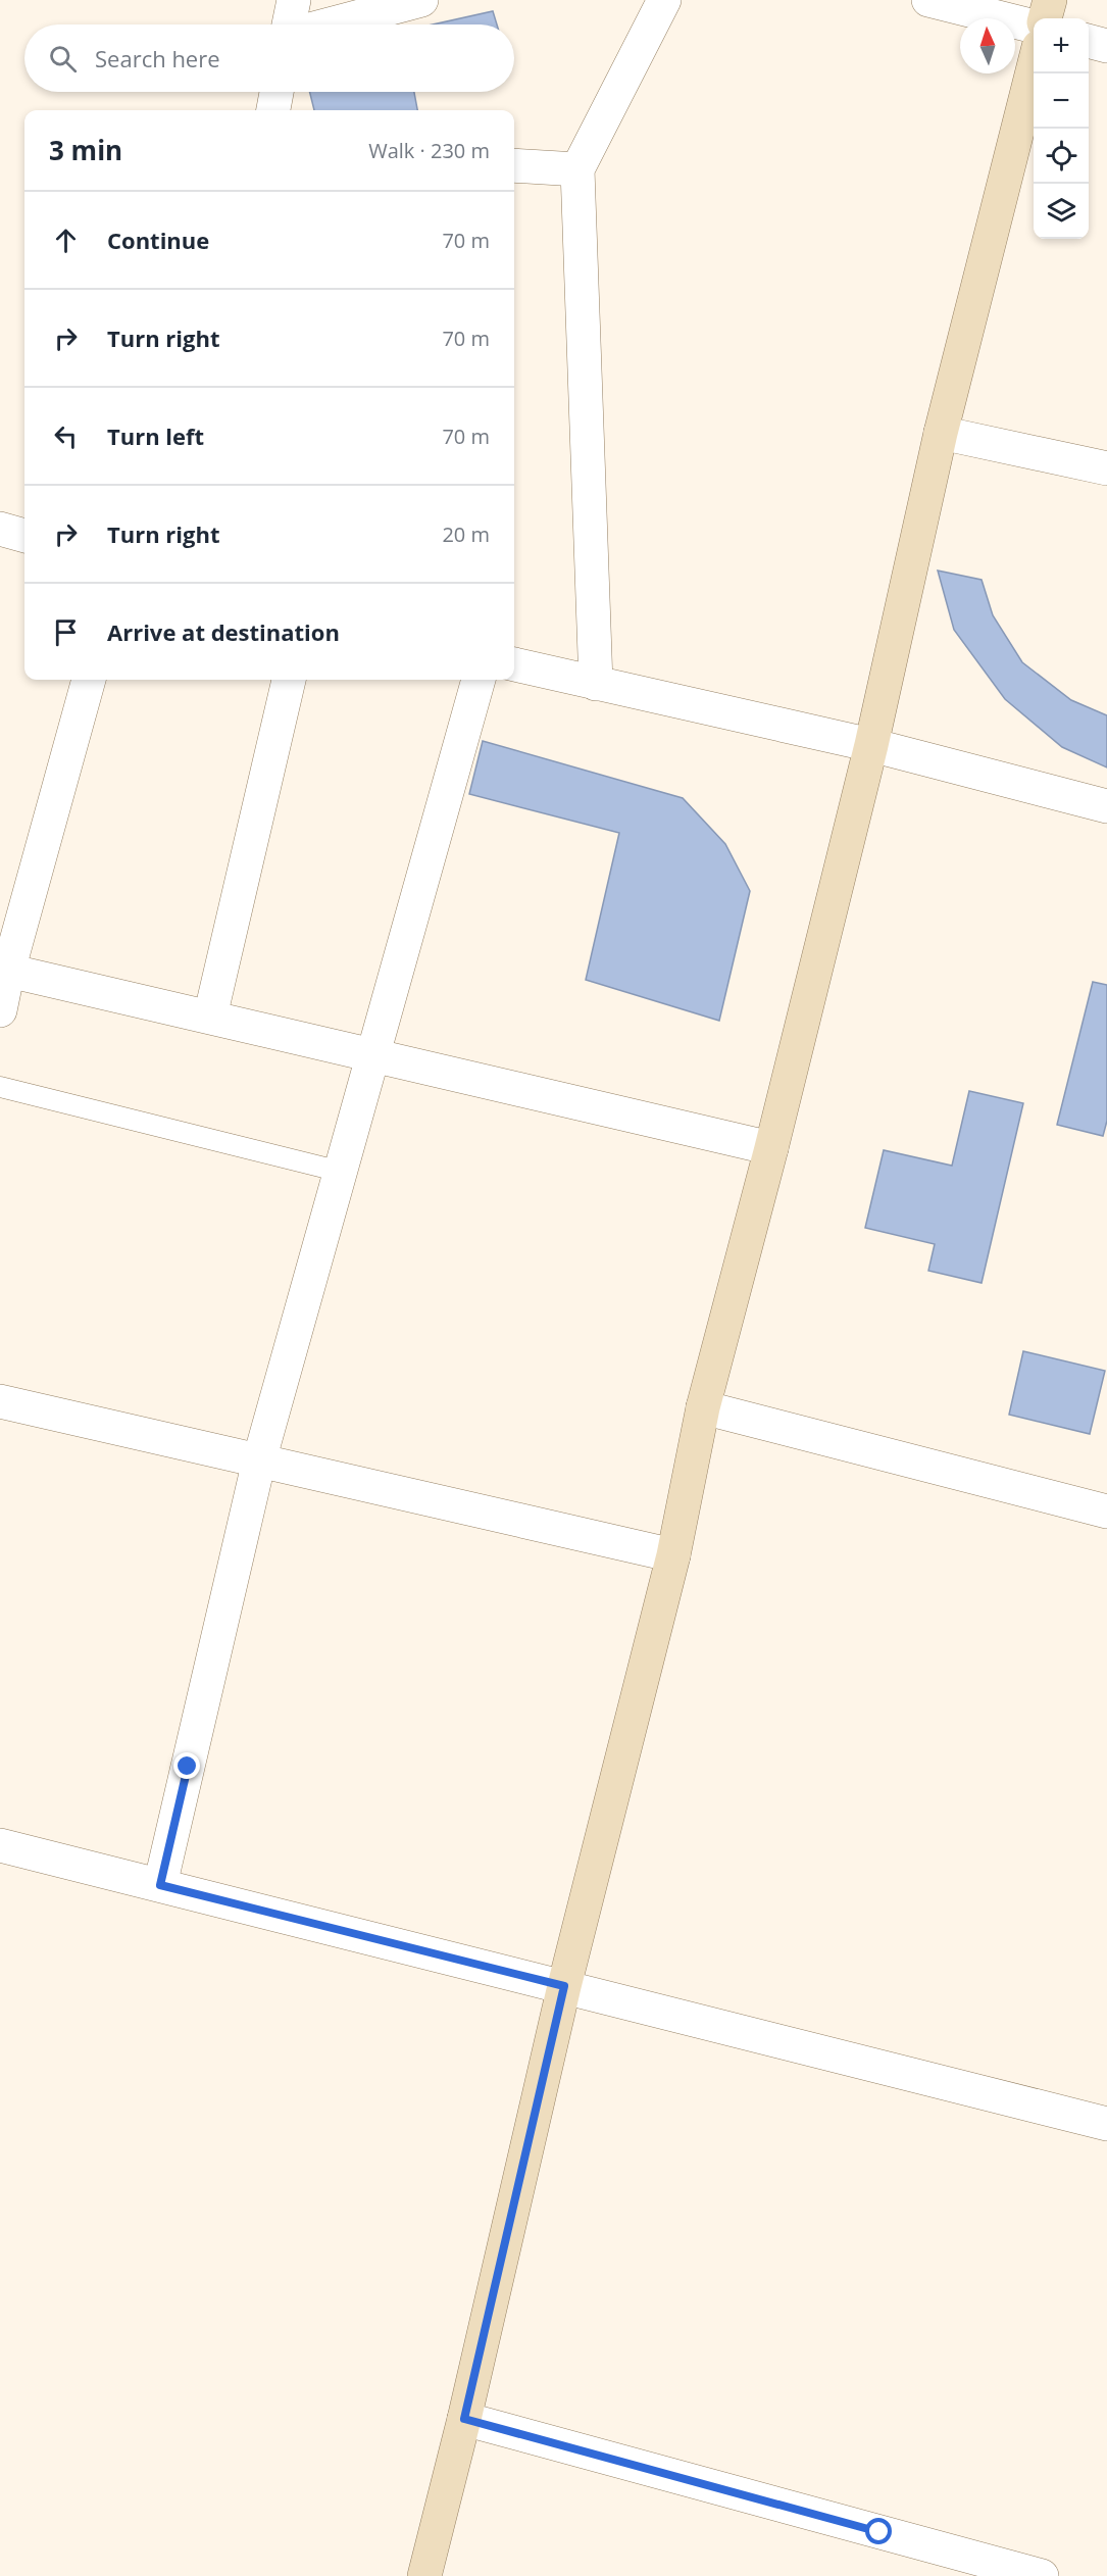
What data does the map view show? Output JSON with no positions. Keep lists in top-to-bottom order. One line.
{"north":"top","page":{"map_buttons":["+","−"],"search":"Search here","heading":["3 min","Walk · 230 m"],"list":[["Continue","70 m"],["Turn right","70 m"],["Turn left","70 m"],["Turn right","20 m"],"Arrive at destination"]}}
